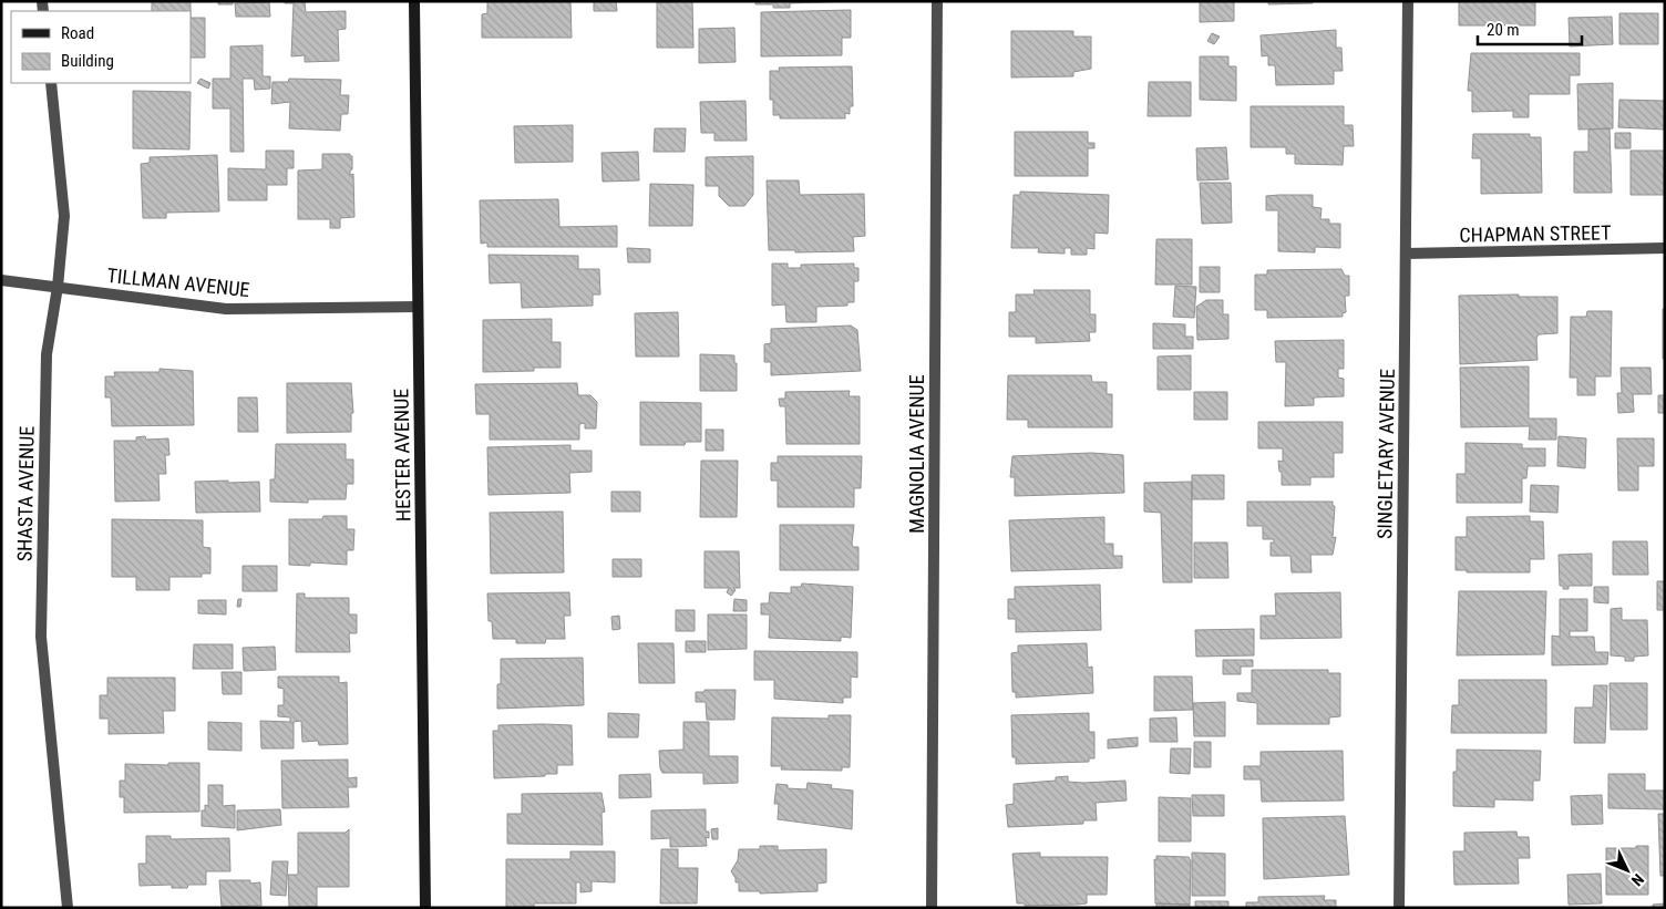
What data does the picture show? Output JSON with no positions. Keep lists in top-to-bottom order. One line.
{"streets":{"street":["CHAPMAN STREET","TILLMAN AVENUE","MAGNOLIA AVENUE","SINGLETARY AVENUE","HESTER AVENUE","SHASTA AVENUE"]},"crossings":[["CHAPMAN STREET","SINGLETARY AVENUE"],["TILLMAN AVENUE","HESTER AVENUE"],["TILLMAN AVENUE","SHASTA AVENUE"]],"legend":["Road","Building"],"scale_bar":"20 m","north":"bottom right"}
